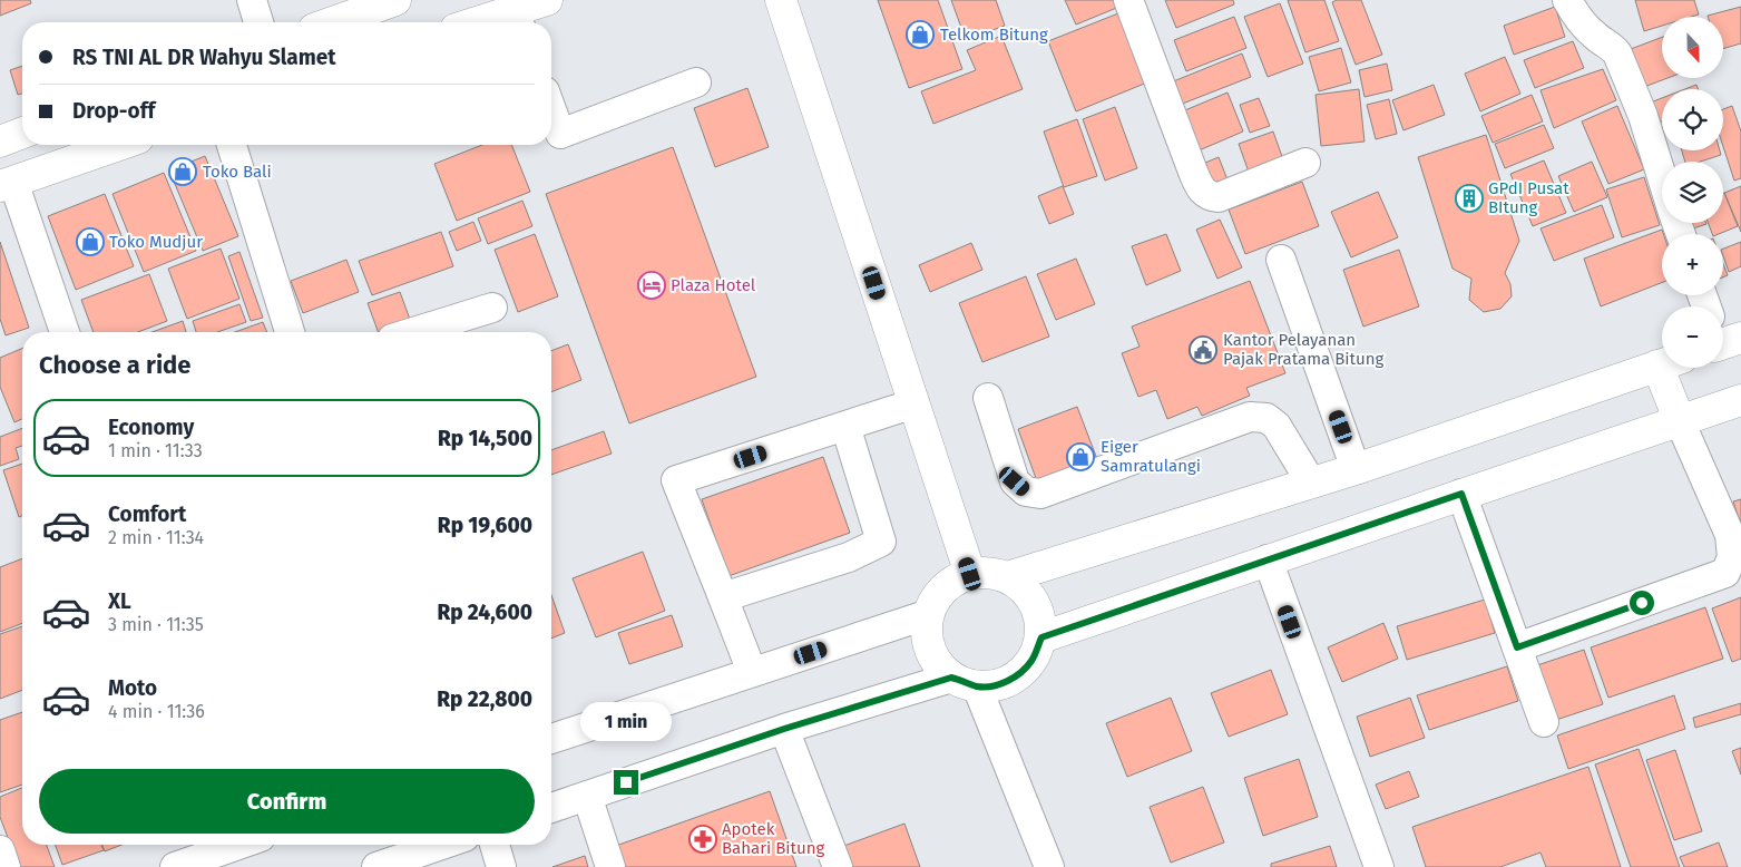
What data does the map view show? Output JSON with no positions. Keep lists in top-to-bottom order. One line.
{"places":{"shop":["Telkom Bitung","Toko Bali","Toko Mudjur","Eiger Samratulangi"],"building":["GPdI Pusat BItung"],"hotel":["Plaza Hotel"],"public building":["Kantor Pelayanan Pajak Pratama Bitung"],"pharmacy":["Apotek Bahari Bitung"]},"north":"bottom","page":{"map_buttons":["+","−"],"banner":["RS TNI AL DR Wahyu Slamet","Drop-off"],"heading":"Choose a ride","list":[{"name":"Economy","note":"1 min · 11:33","value":"Rp 14,500"},{"name":"Comfort","note":"2 min · 11:34","value":"Rp 19,600"},{"name":"XL","note":"3 min · 11:35","value":"Rp 24,600"},{"name":"Moto","note":"4 min · 11:36","value":"Rp 22,800"}],"bubble":"1 min","buttons":"Confirm"}}
